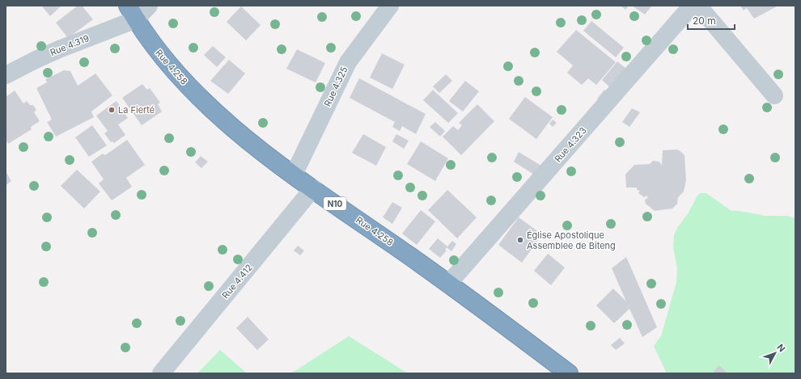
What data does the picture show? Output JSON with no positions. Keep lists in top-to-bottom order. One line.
{"streets":{"highway":["Rue 4.258","N10"],"street":["Rue 4.319","Rue 4.325","Rue 4.323","Rue 4.412"]},"crossings":[["Rue 4.319","Rue 4.258"],["Rue 4.258","Rue 4.325"],["Rue 4.258","Rue 4.323"],["Rue 4.258","Rue 4.412"]],"places":["La Fierté","Église Apostolique Assemblee de Biteng"],"scale_bar":"20 m","north":"top right"}
